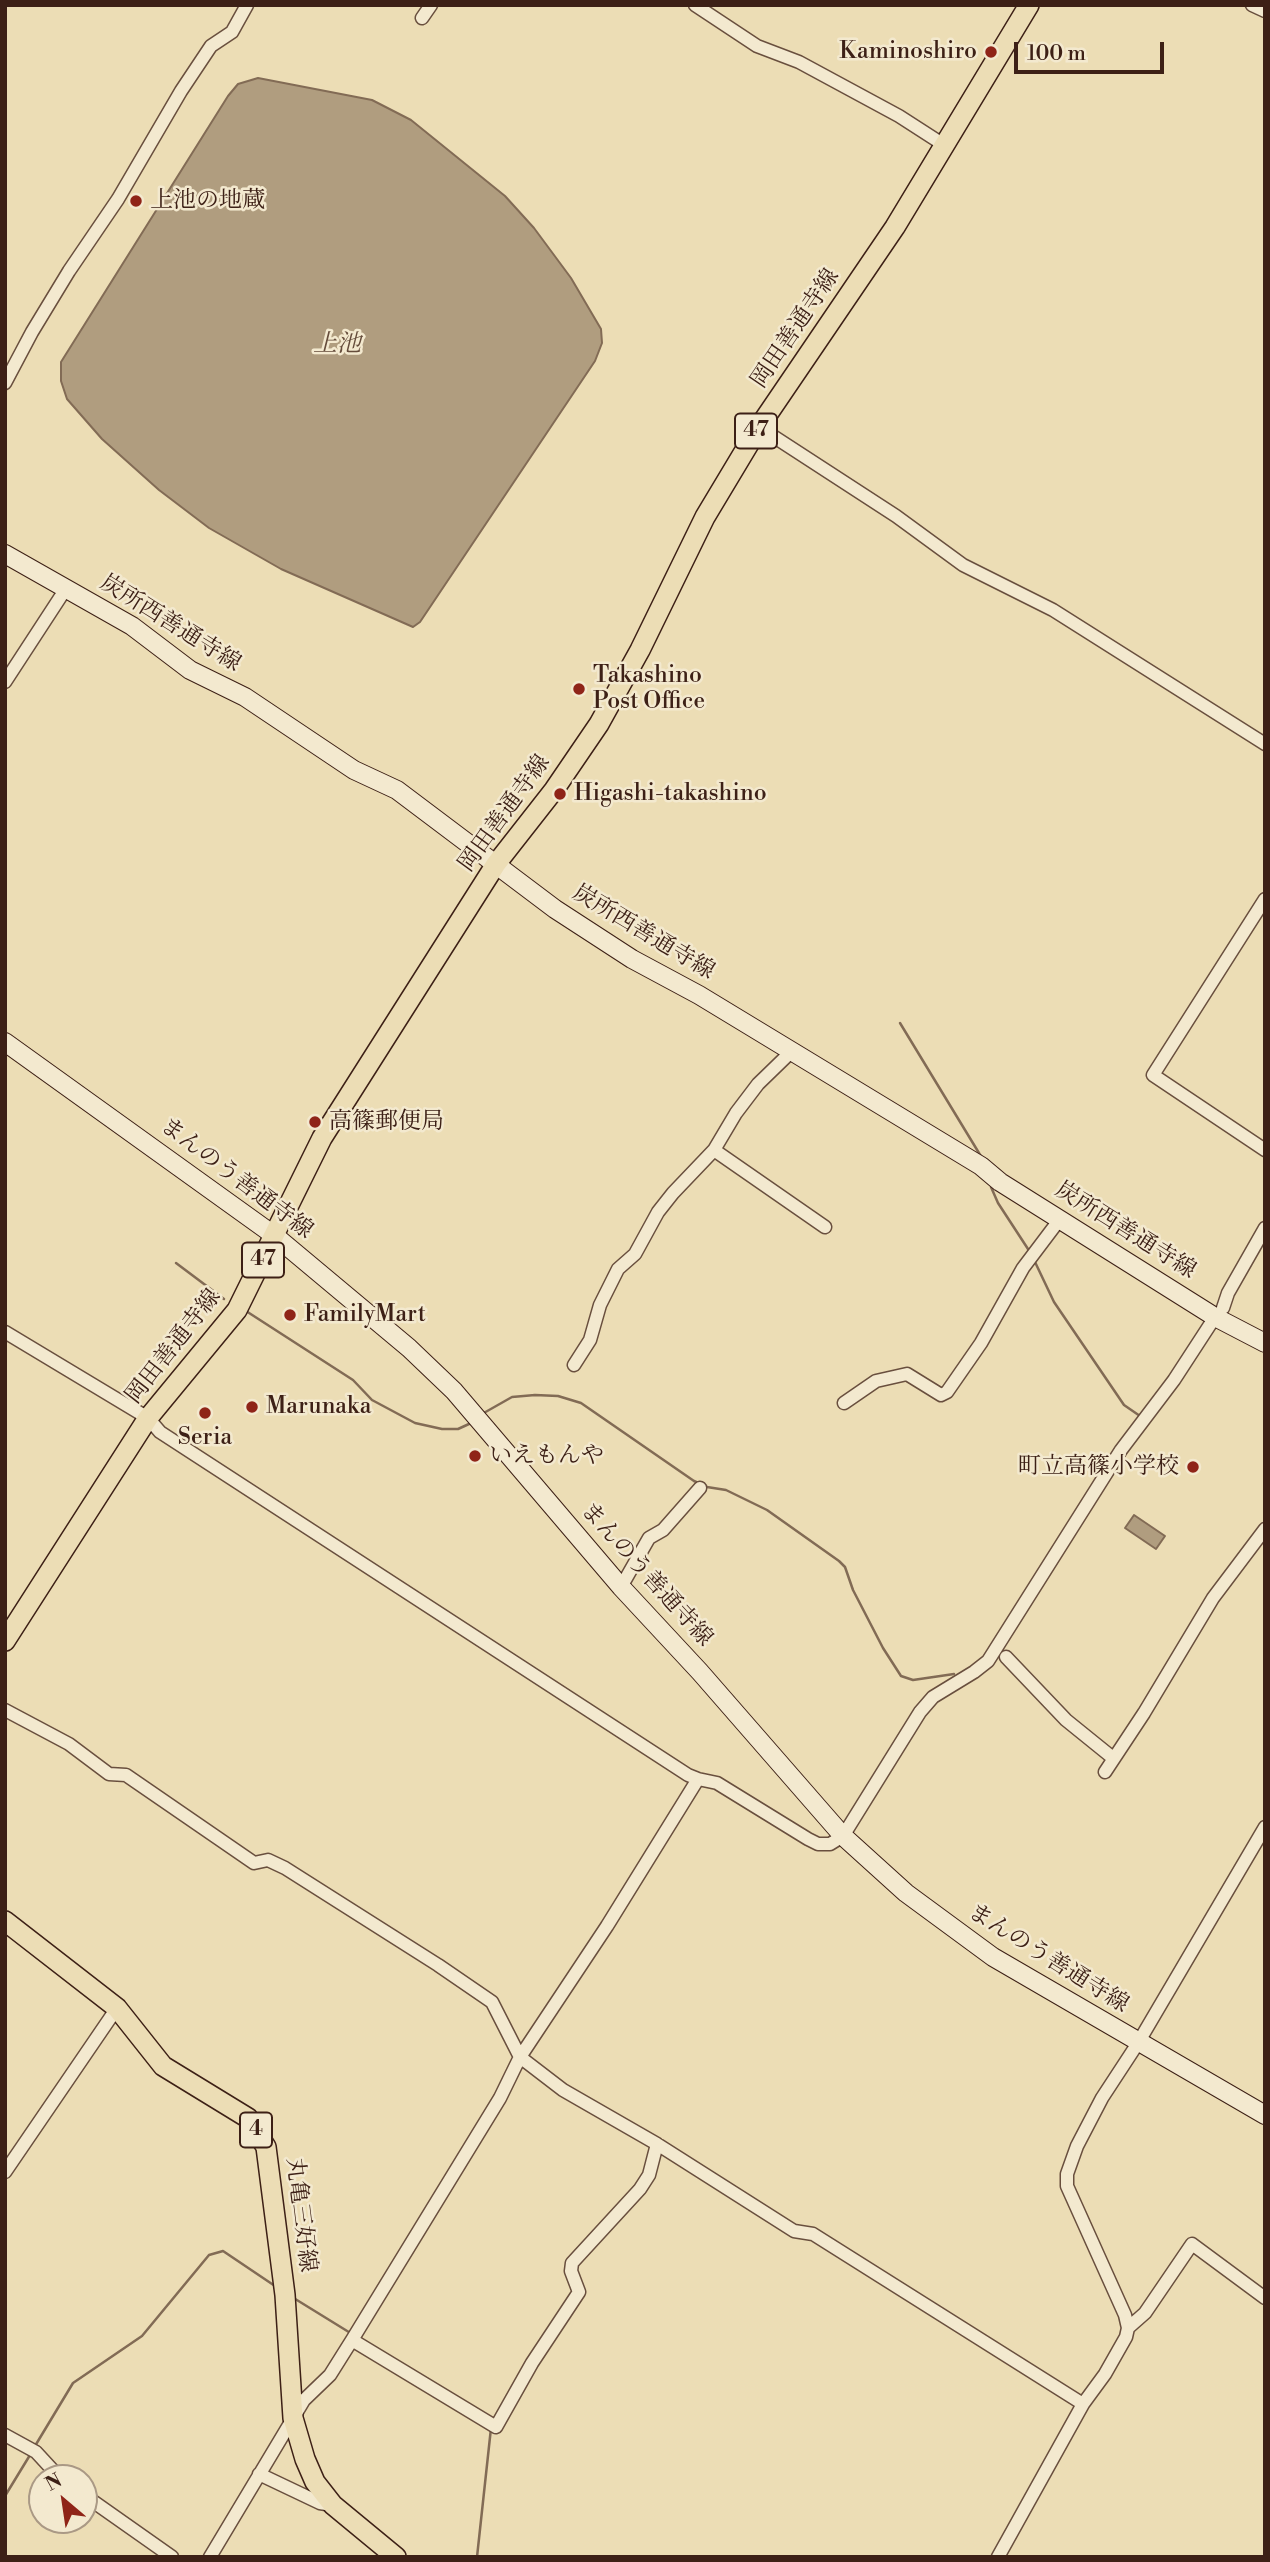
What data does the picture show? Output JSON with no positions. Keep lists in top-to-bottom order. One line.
{"streets":{"main road":["岡田善通寺線","47","炭所西善通寺線","まんのう善通寺線","4","丸亀三好線"]},"crossings":[["岡田善通寺線","炭所西善通寺線"],["岡田善通寺線","まんのう善通寺線"]],"water":["上池"],"places":["Kaminoshiro","上池の地蔵","Takashino Post Office","Higashi-takashino","高篠郵便局","FamilyMart","Marunaka","Seria","いえもんや","町立高篠小学校"],"scale_bar":"100 m","north":"top left"}
